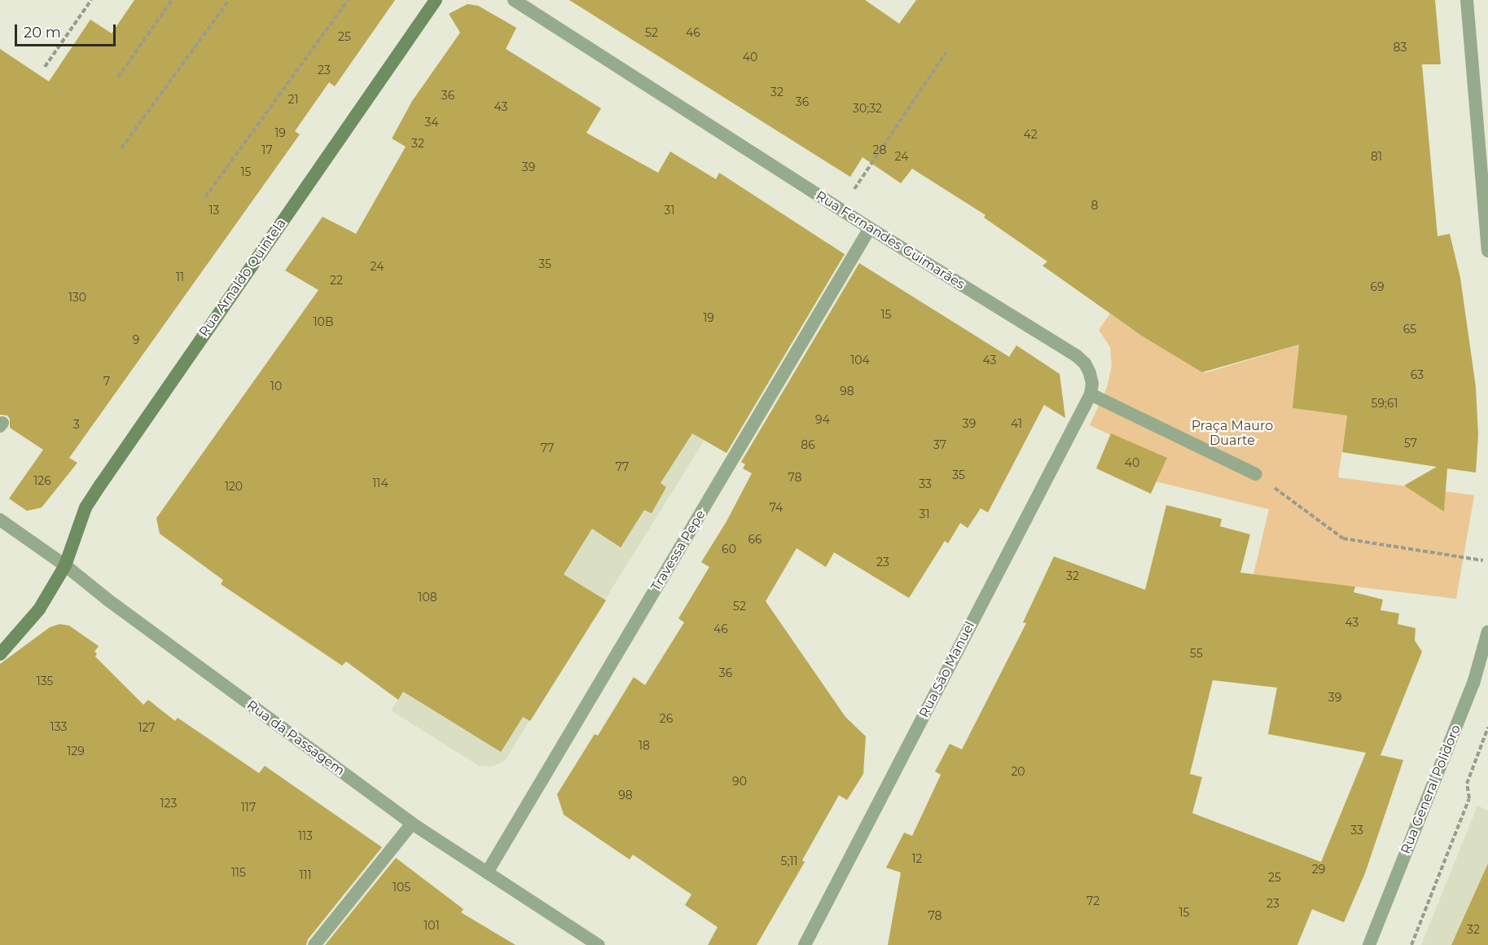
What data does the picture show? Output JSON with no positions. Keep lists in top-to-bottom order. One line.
{"streets":{"main road":["Rua Arnaldo Quintela"],"street":["Rua Fernandes Guimarães","Travessa Pepe","Rua São Manuel","Rua da Passagem","Rua General Polidoro"]},"crossings":[["Rua Fernandes Guimarães","Travessa Pepe"],["Rua Fernandes Guimarães","Rua São Manuel"],["Rua Arnaldo Quintela","Rua da Passagem"],["Travessa Pepe","Rua da Passagem"]],"parks":["Praça Mauro Duarte"],"house_numbers":["52","46","25","83","40","23","32","36","21","36","43","30;32","34","19","42","32","17","28","24","81","39","15","8","13","31","35","24","11","22","69","130","15","19","10B","65","9","104","43","63","7","10","98","59;61","94","39","41","3","57","86","37","77","40","77","35","78","126","114","33","120","74","31","66","60","23","32","108","52","43","46","55","36","135","39","26","133","127","18","129","20","90","98","123","117","33","113","12","5;11","29","115","111","25","105","72","23","15","78","101","32"],"scale_bar":"20 m"}
